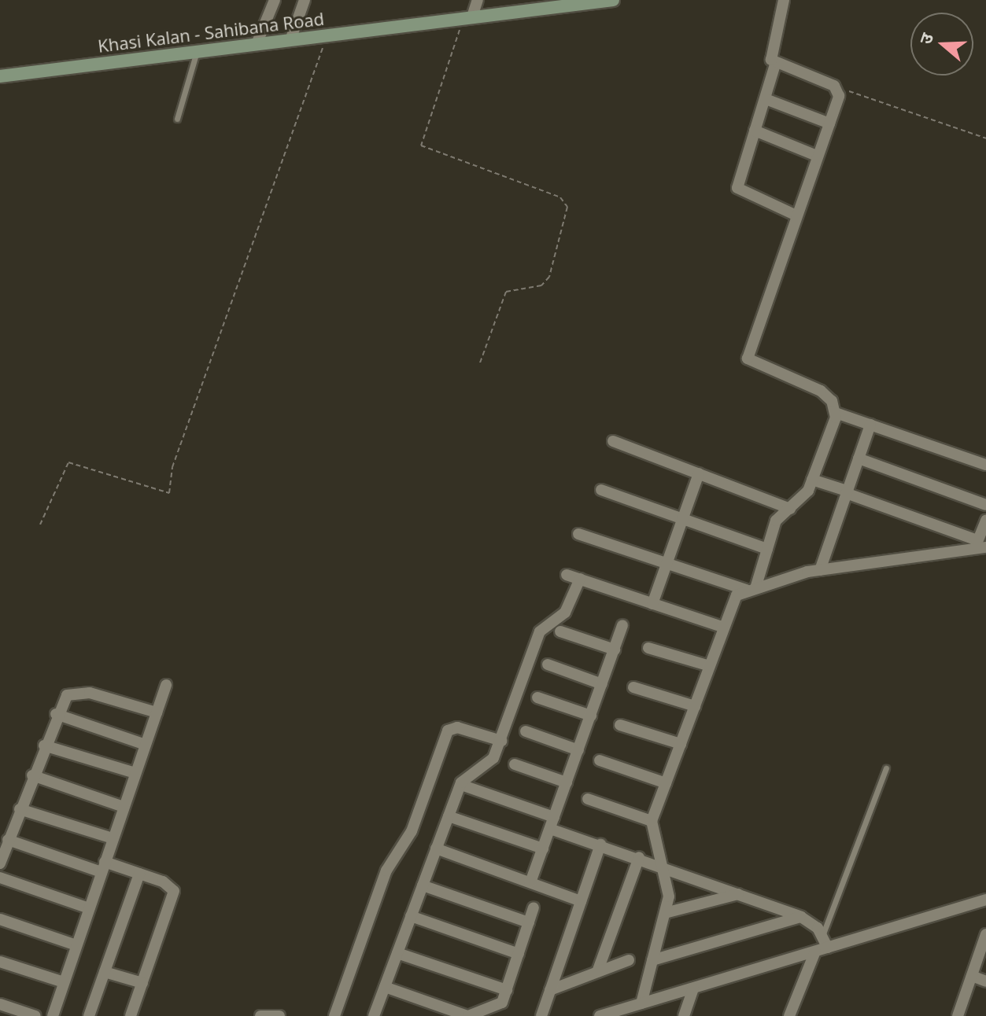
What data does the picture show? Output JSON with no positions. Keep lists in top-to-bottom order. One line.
{"streets":{"street":["Khasi Kalan - Sahibana Road"]},"north":"left"}
